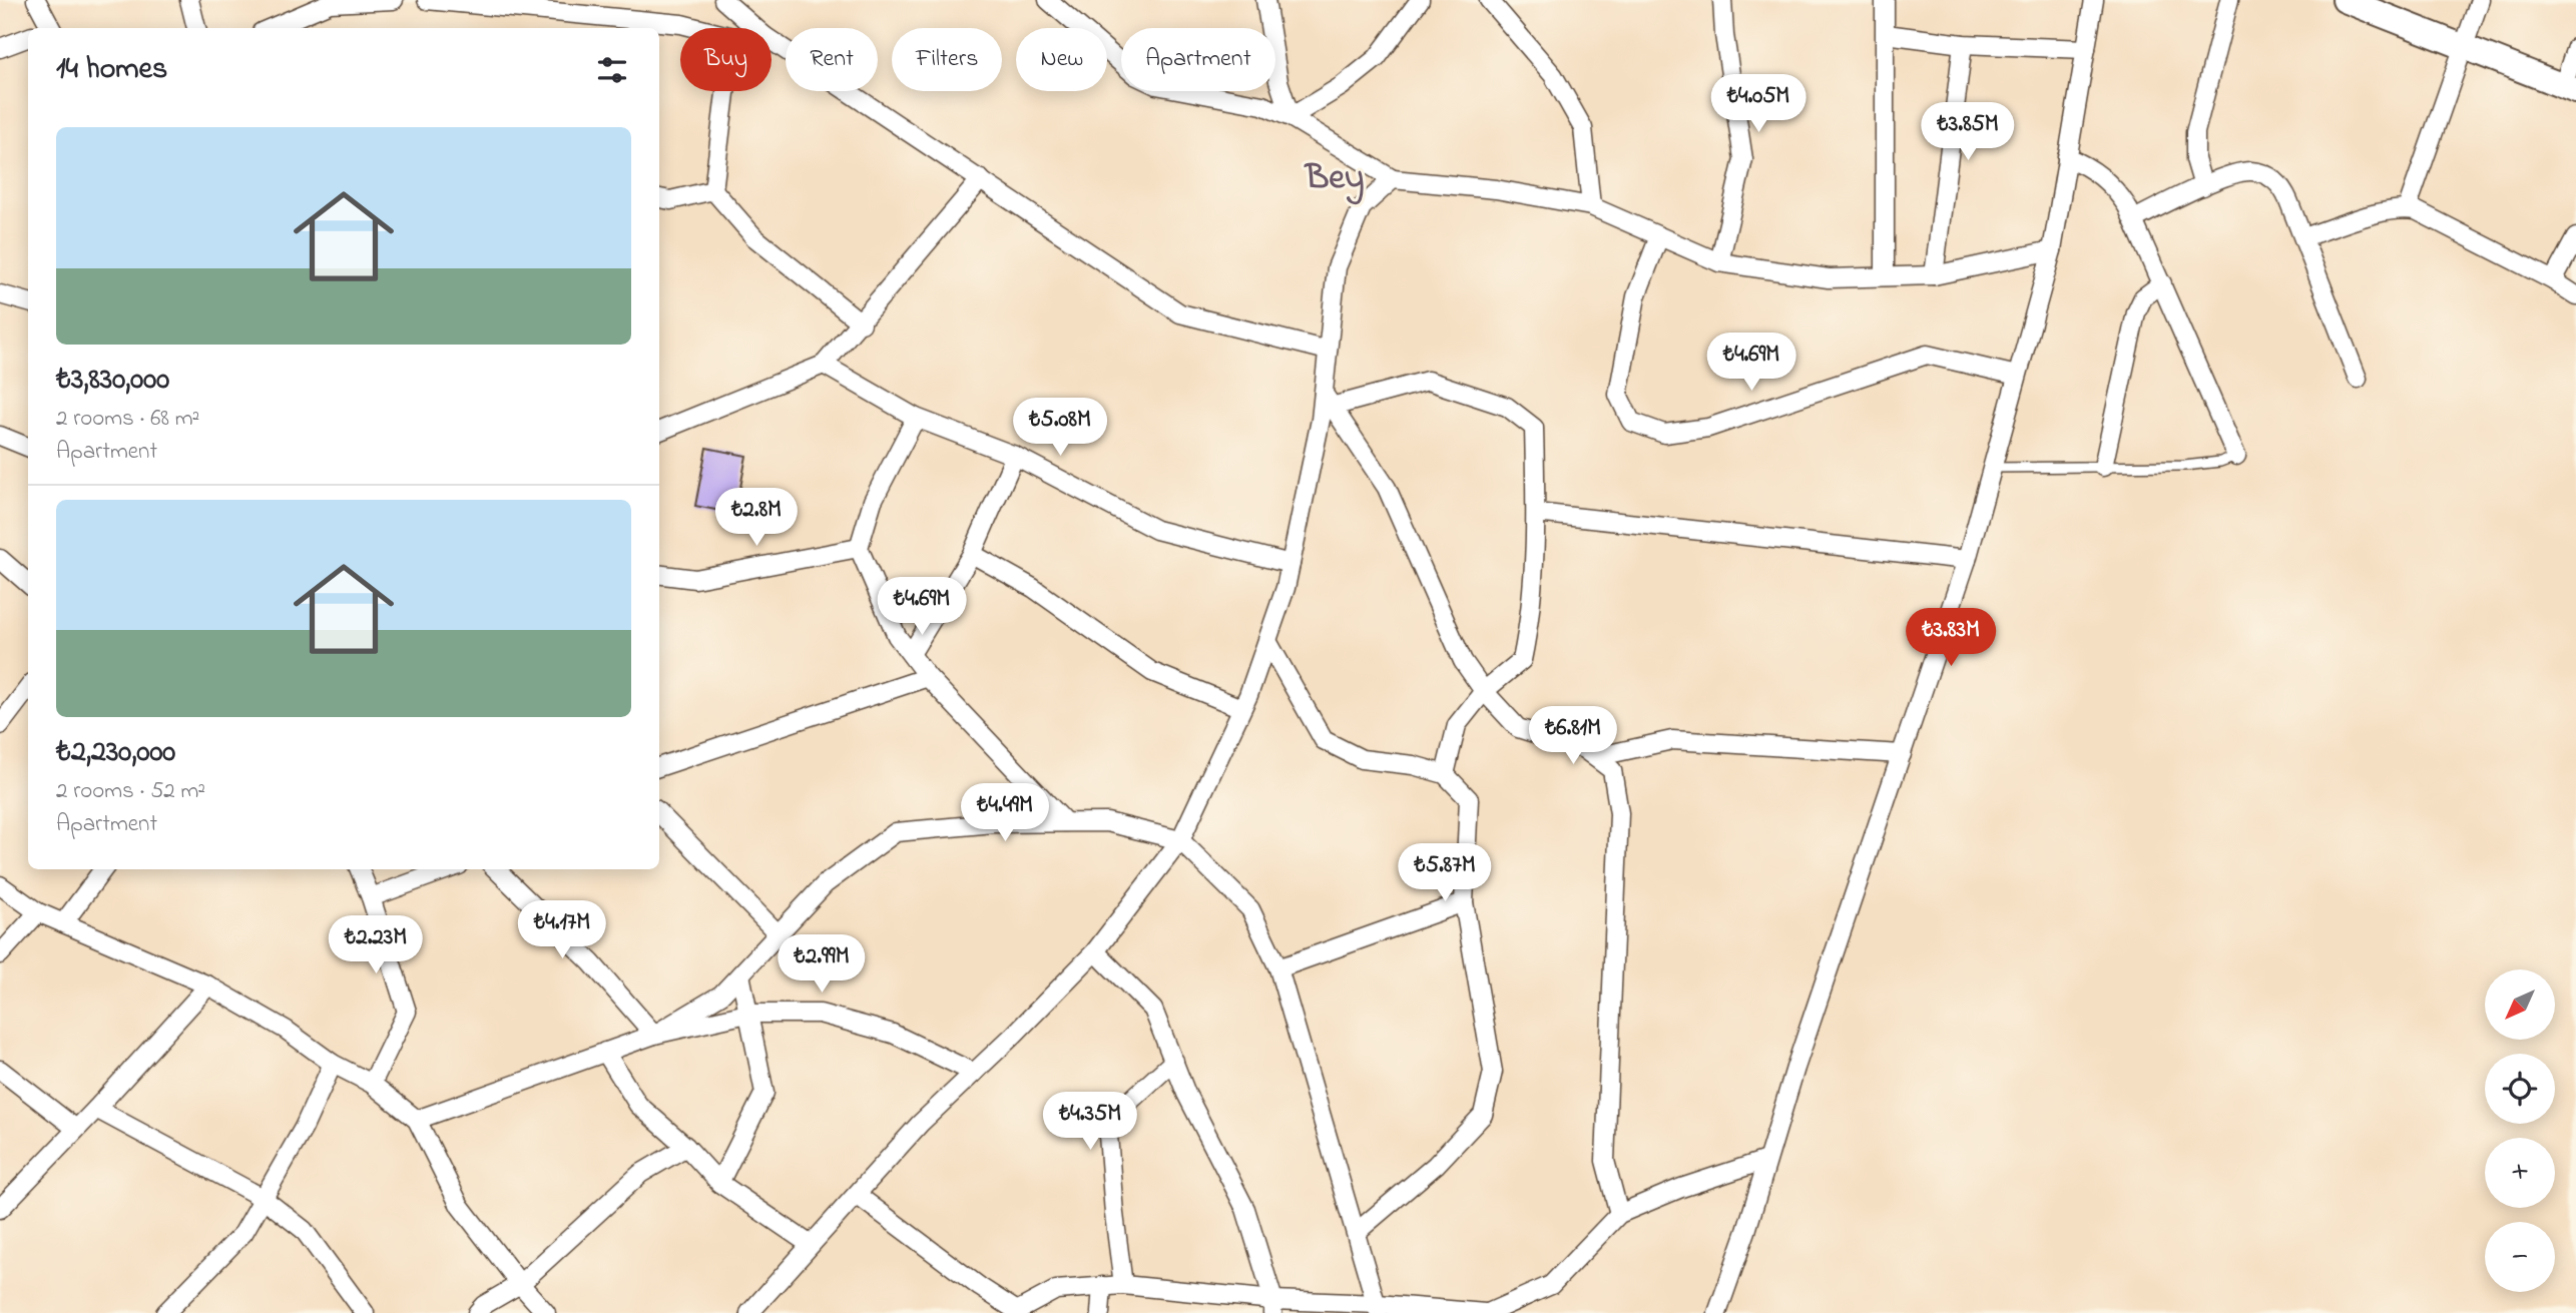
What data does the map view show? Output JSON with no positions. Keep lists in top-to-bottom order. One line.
{"districts":["Bey"],"north":"bottom left","page":{"chip":["Buy","Rent","Filters","New","Apartment"],"heading":"14 homes","price":["₺4.05M","₺3.85M","₺4.69M","₺5.08M","₺2.8M","₺4.69M","₺3.83M","₺6.81M","₺4.49M","₺5.87M","₺4.17M","₺2.23M","₺2.99M","₺4.35M"],"list":[{"name":"₺3,830,000","note":"2 rooms · 68 m² · Apartment"},{"name":"₺2,230,000","note":"2 rooms · 52 m² · Apartment"}],"map_buttons":["+","−"]}}
